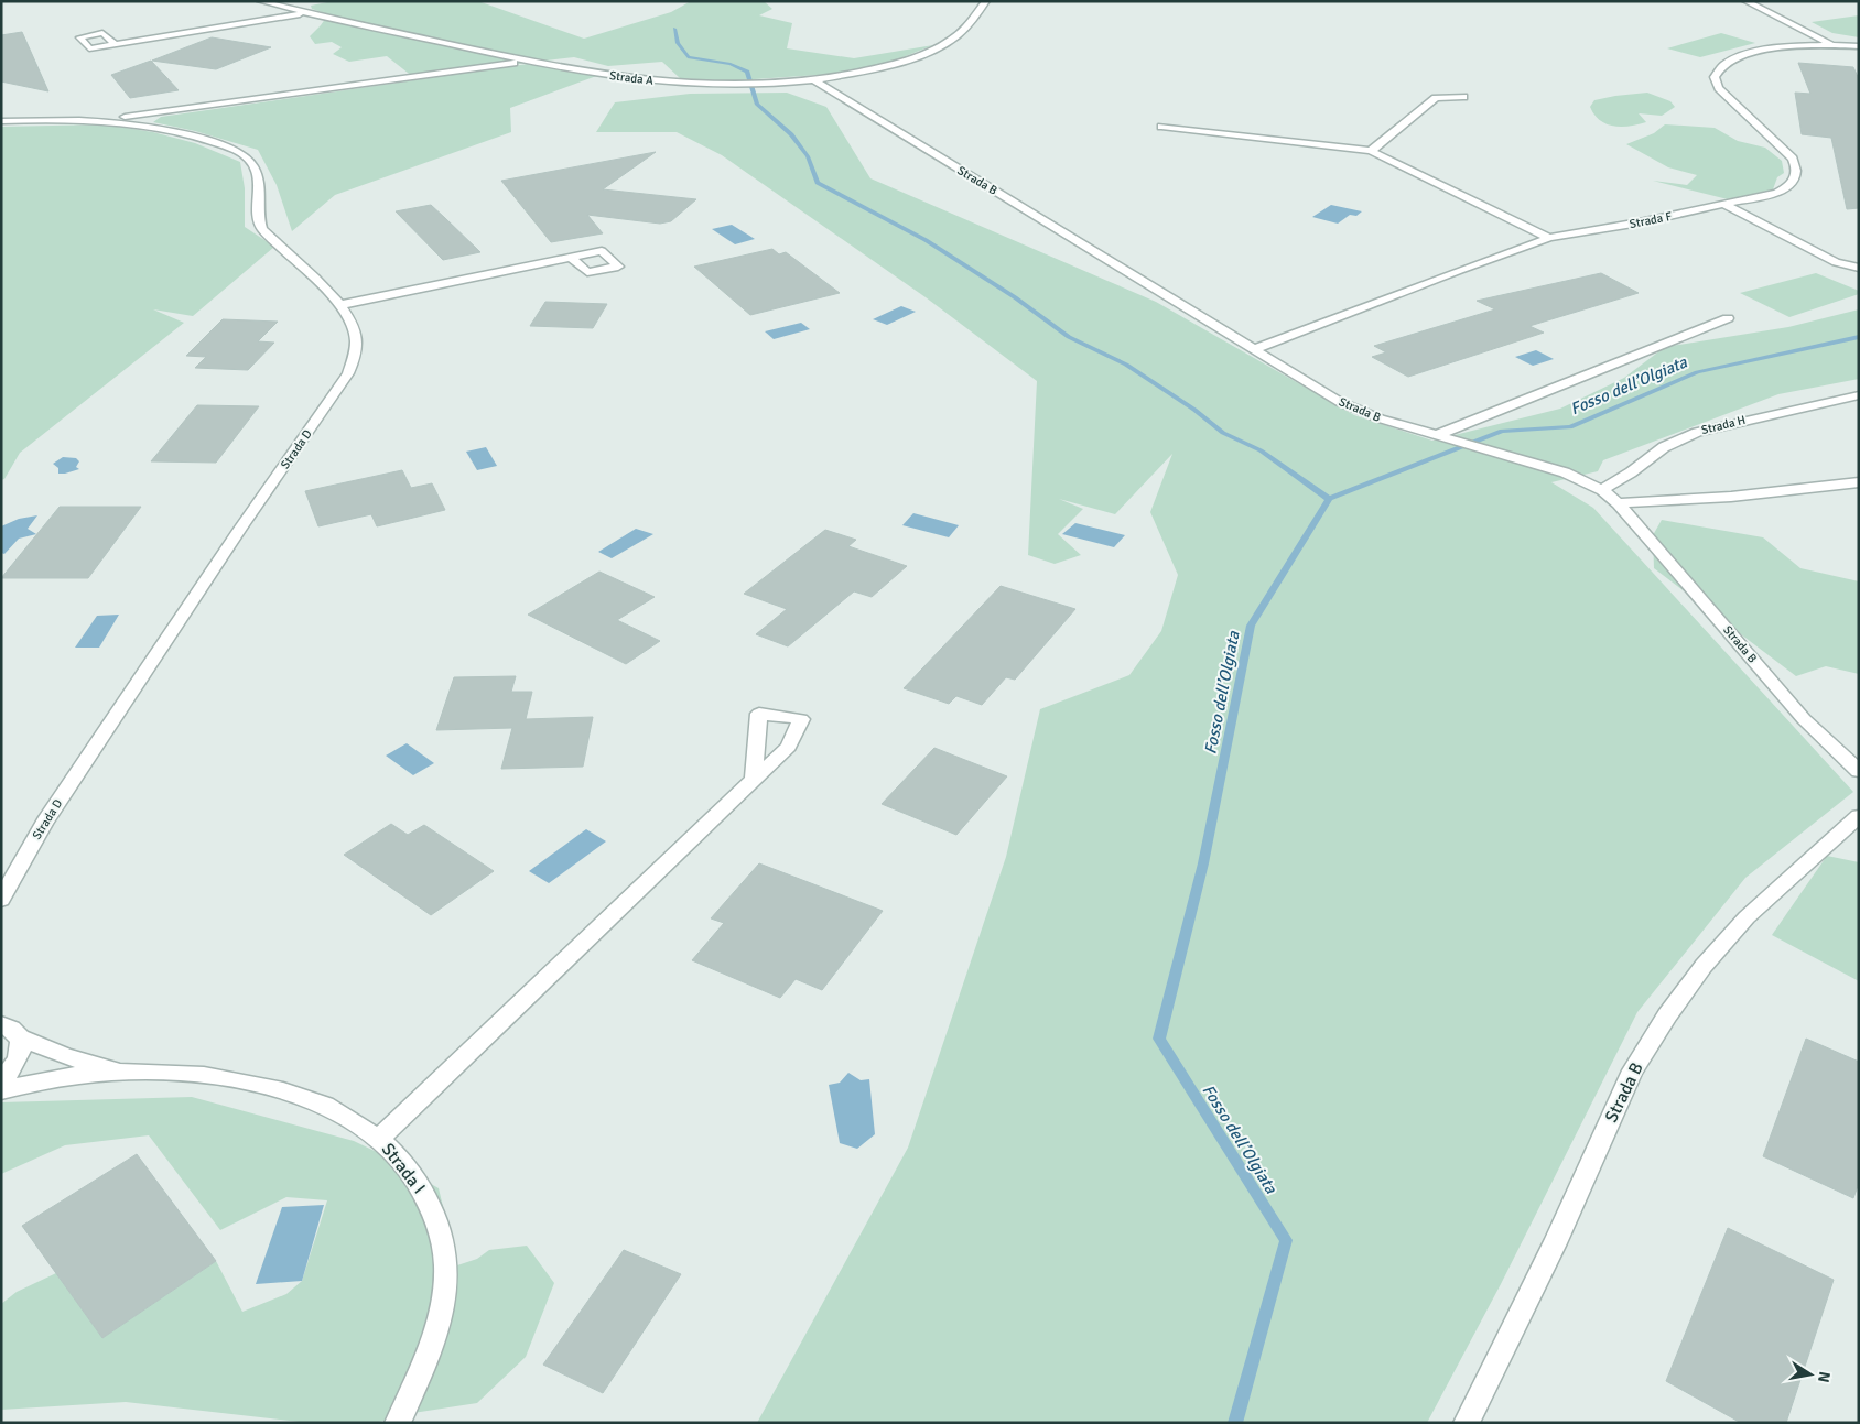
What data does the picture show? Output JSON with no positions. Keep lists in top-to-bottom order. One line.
{"streets":{"street":["Strada A","Strada B","Strada F","Strada H","Strada D","Strada I"]},"crossings":[["Strada A","Strada B"],["Strada A","Strada D"],["Strada B","Strada F"],["Strada B","Strada H"]],"water":["Fosso dell’Olgiata"],"north":"right"}
